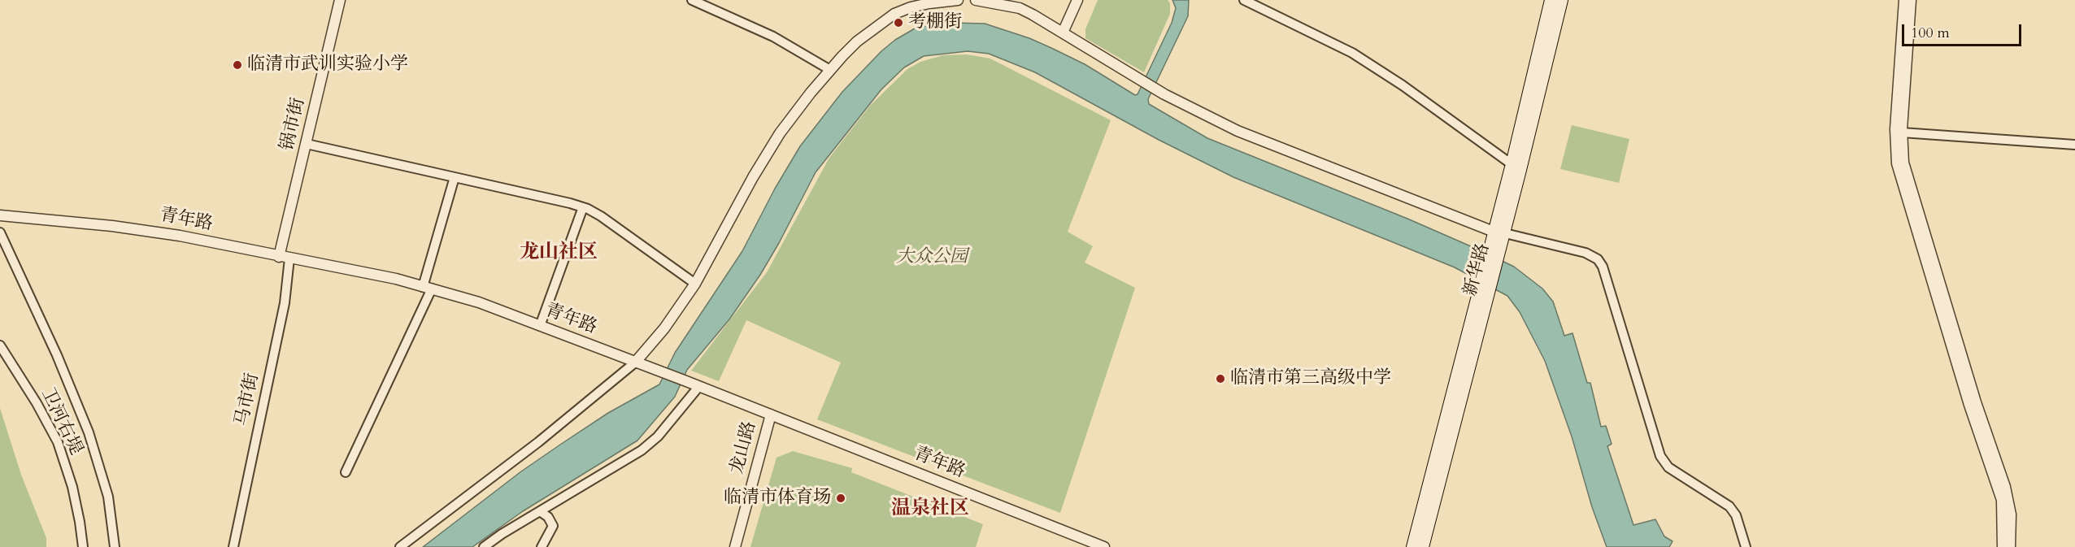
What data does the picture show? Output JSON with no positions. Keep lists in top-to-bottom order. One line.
{"streets":{"main road":["新华路"],"street":["锅市街","青年路","马市街","卫河右堤","龙山路"]},"crossings":[["锅市街","青年路"],["锅市街","马市街"],["青年路","马市街"],["青年路","龙山路"]],"districts":["龙山社区","温泉社区"],"parks":["大众公园"],"places":["考棚街","临清市武训实验小学","临清市第三高级中学","临清市体育场"],"scale_bar":"100 m"}
